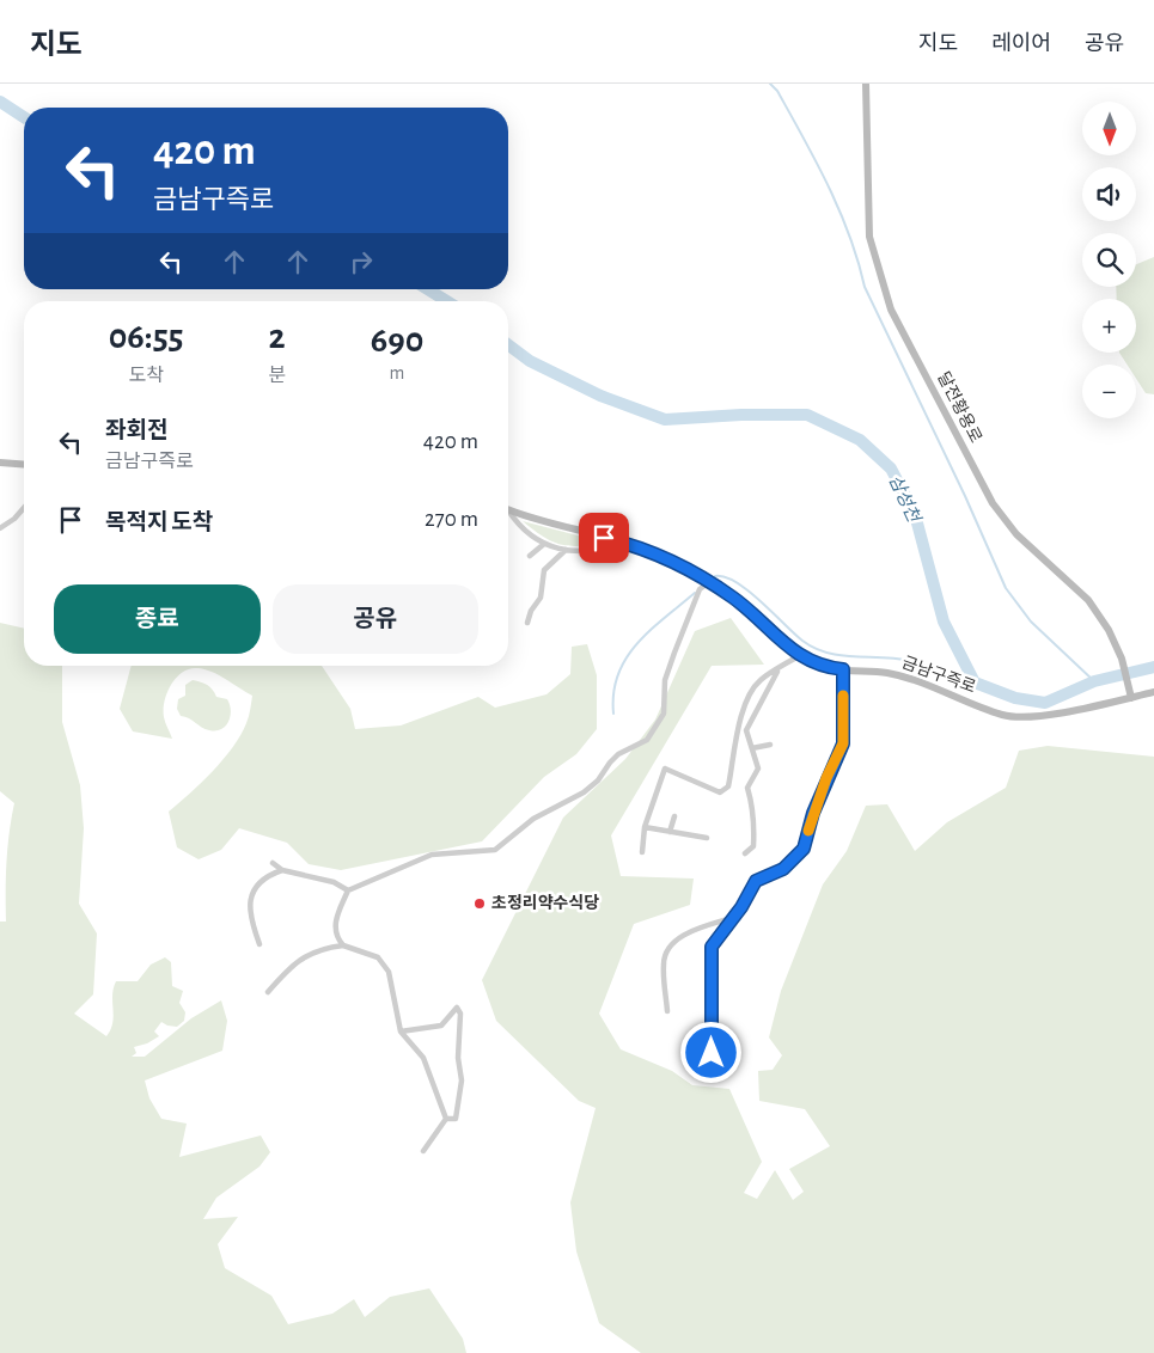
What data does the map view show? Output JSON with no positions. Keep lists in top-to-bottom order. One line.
{"streets":{"main road":["달전황용로","금남구즉로"]},"crossings":[["달전황용로","금남구즉로"]],"water":["삼성천"],"places":["초정리약수식당"],"north":"bottom","page":{"header":"지도","nav":["지도","레이어","공유"],"map_buttons":["+","−"],"turn":["420 m","금남구즉로"],"eta":["06:55","도착","2","분","690","m"],"list":[{"name":"좌회전","note":"금남구즉로","value":"420 m"},{"name":"목적지 도착","value":"270 m"}],"buttons":["종료","공유"]}}
